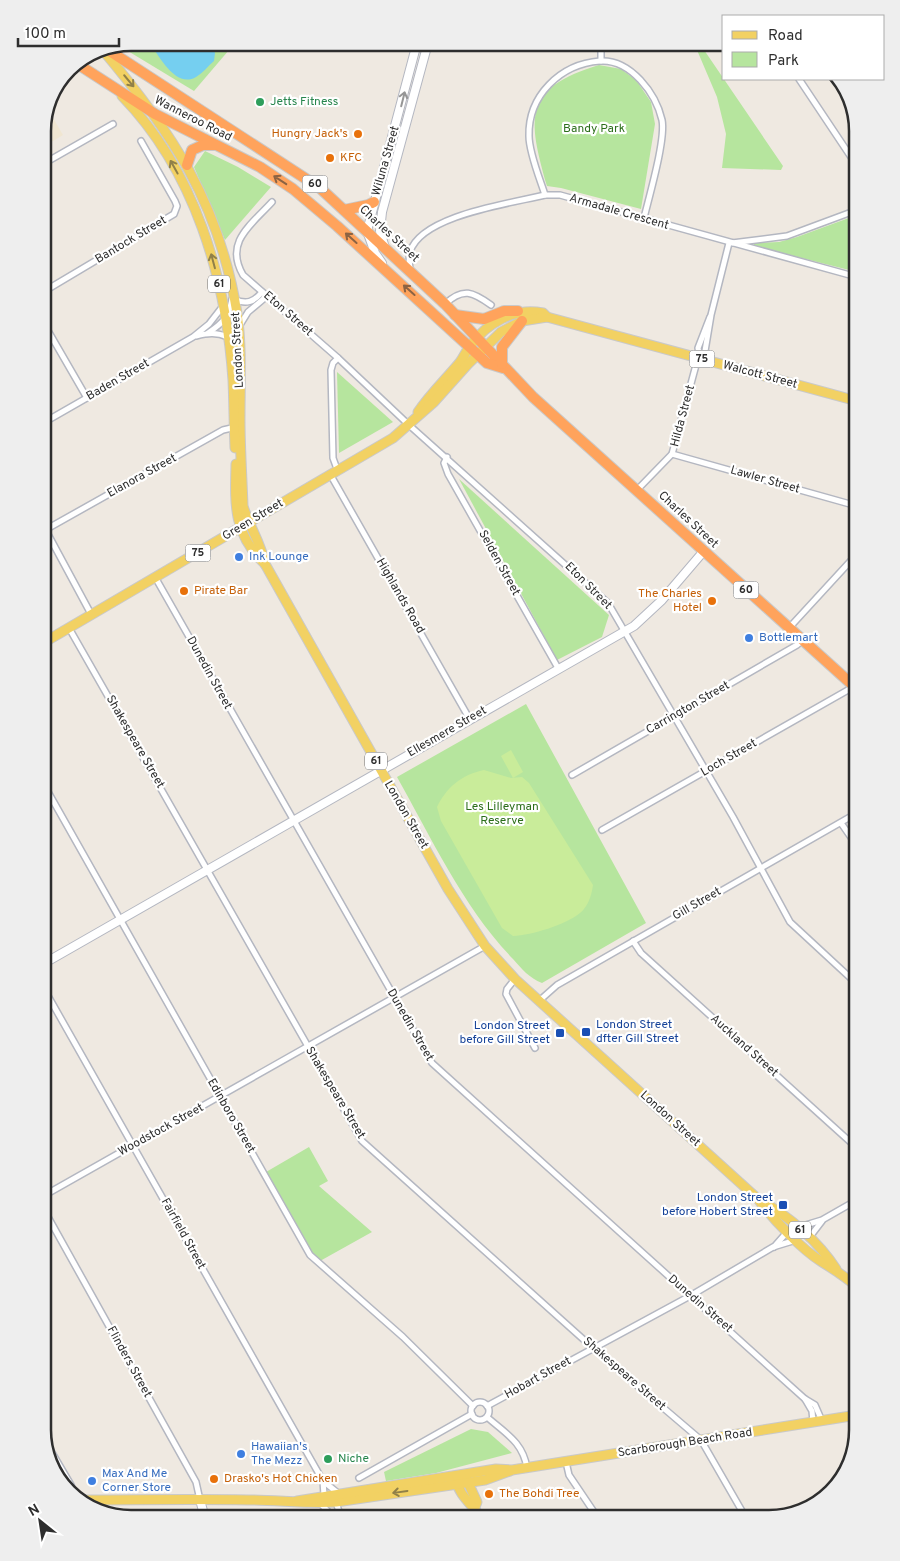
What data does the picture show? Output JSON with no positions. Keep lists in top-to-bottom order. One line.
{"streets":{"highway":["Wanneroo Road","60","Charles Street"],"main road":["Wiluna Street","61","London Street","75","Walcott Street","Green Street","Ellesmere Street","Flinders Street","Scarborough Beach Road"],"street":["Armadale Crescent","Bantock Street","Eton Street","Baden Street","Hilda Street","Elanora Street","Lawler Street","Selden Street","Highlands Road","Dunedin Street","Carrington Street","Shakespeare Street","Loch Street","Gill Street","Auckland Street","Edinboro Street","Woodstock Street","Fairfield Street","Hobart Street"]},"crossings":[["Wanneroo Road","Charles Street"],["Wanneroo Road","London Street"],["Wiluna Street","Charles Street"],["Armadale Crescent","Charles Street"],["Armadale Crescent","Hilda Street"],["Charles Street","75"],["Charles Street","Hilda Street"],["Charles Street","Green Street"],["Charles Street","Carrington Street"],["Charles Street","Ellesmere Street"],["Eton Street","Green Street"],["Eton Street","Selden Street"],["Eton Street","Highlands Road"],["Eton Street","Carrington Street"],["Eton Street","Ellesmere Street"],["Eton Street","Loch Street"],["Eton Street","Gill Street"],["London Street","Baden Street"],["London Street","Elanora Street"],["London Street","Green Street"],["London Street","Ellesmere Street"],["London Street","Gill Street"],["London Street","Woodstock Street"],["London Street","Hobart Street"],["75","Walcott Street"],["75","Green Street"],["Walcott Street","Hilda Street"],["Hilda Street","Lawler Street"],["Green Street","Highlands Road"],["Green Street","Dunedin Street"],["Green Street","Shakespeare Street"],["Selden Street","Ellesmere Street"],["Highlands Road","Ellesmere Street"],["Dunedin Street","Ellesmere Street"],["Dunedin Street","Woodstock Street"],["Dunedin Street","Hobart Street"],["Dunedin Street","Scarborough Beach Road"],["Ellesmere Street","Shakespeare Street"],["Ellesmere Street","Edinboro Street"],["Shakespeare Street","Woodstock Street"],["Shakespeare Street","Hobart Street"],["Shakespeare Street","Scarborough Beach Road"],["Gill Street","Auckland Street"],["Edinboro Street","Woodstock Street"],["Edinboro Street","Hobart Street"],["Woodstock Street","Fairfield Street"],["Fairfield Street","Scarborough Beach Road"],["Flinders Street","Scarborough Beach Road"]],"parks":["Bandy Park","Les Lilleyman Reserve"],"places":{"other":["Jetts Fitness","Hungry Jack's","KFC","Ink Lounge","Pirate Bar","The Charles Hotel","Bottlemart","Hawaiian's The Mezz","Niche","Drasko's Hot Chicken","Max And Me Corner Store","The Bohdi Tree"],"transit":["London Street dfter Gill Street","London Street before Gill Street","London Street before Hobert Street"]},"legend":["Road","Park"],"scale_bar":"100 m","north":"top left"}
